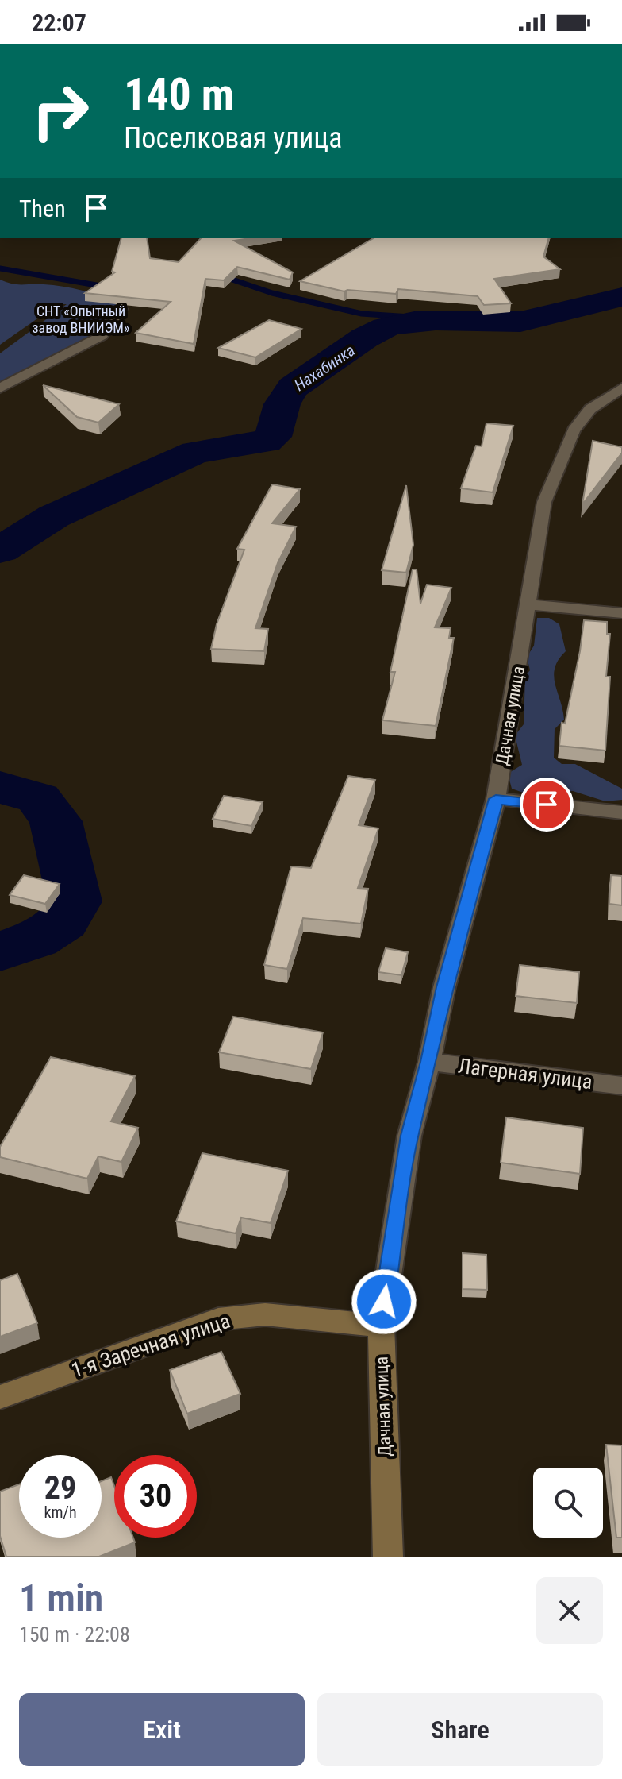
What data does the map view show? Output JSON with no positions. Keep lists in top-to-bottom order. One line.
{"streets":{"street":["Дачная улица","Лагерная улица","1-я Заречная улица"]},"crossings":[["Дачная улица","Лагерная улица"],["Дачная улица","1-я Заречная улица"]],"water":["Нахабинка"],"parks":["СНТ «Опытный завод ВНИИЭМ»"],"page":{"status":"22:07","turn":["140 m","Поселковая улица"],"then":"Then","speed":"29 km/h","limit":"30","heading":["1 min","150 m · 22:08"],"buttons":["Exit","Share"]}}
